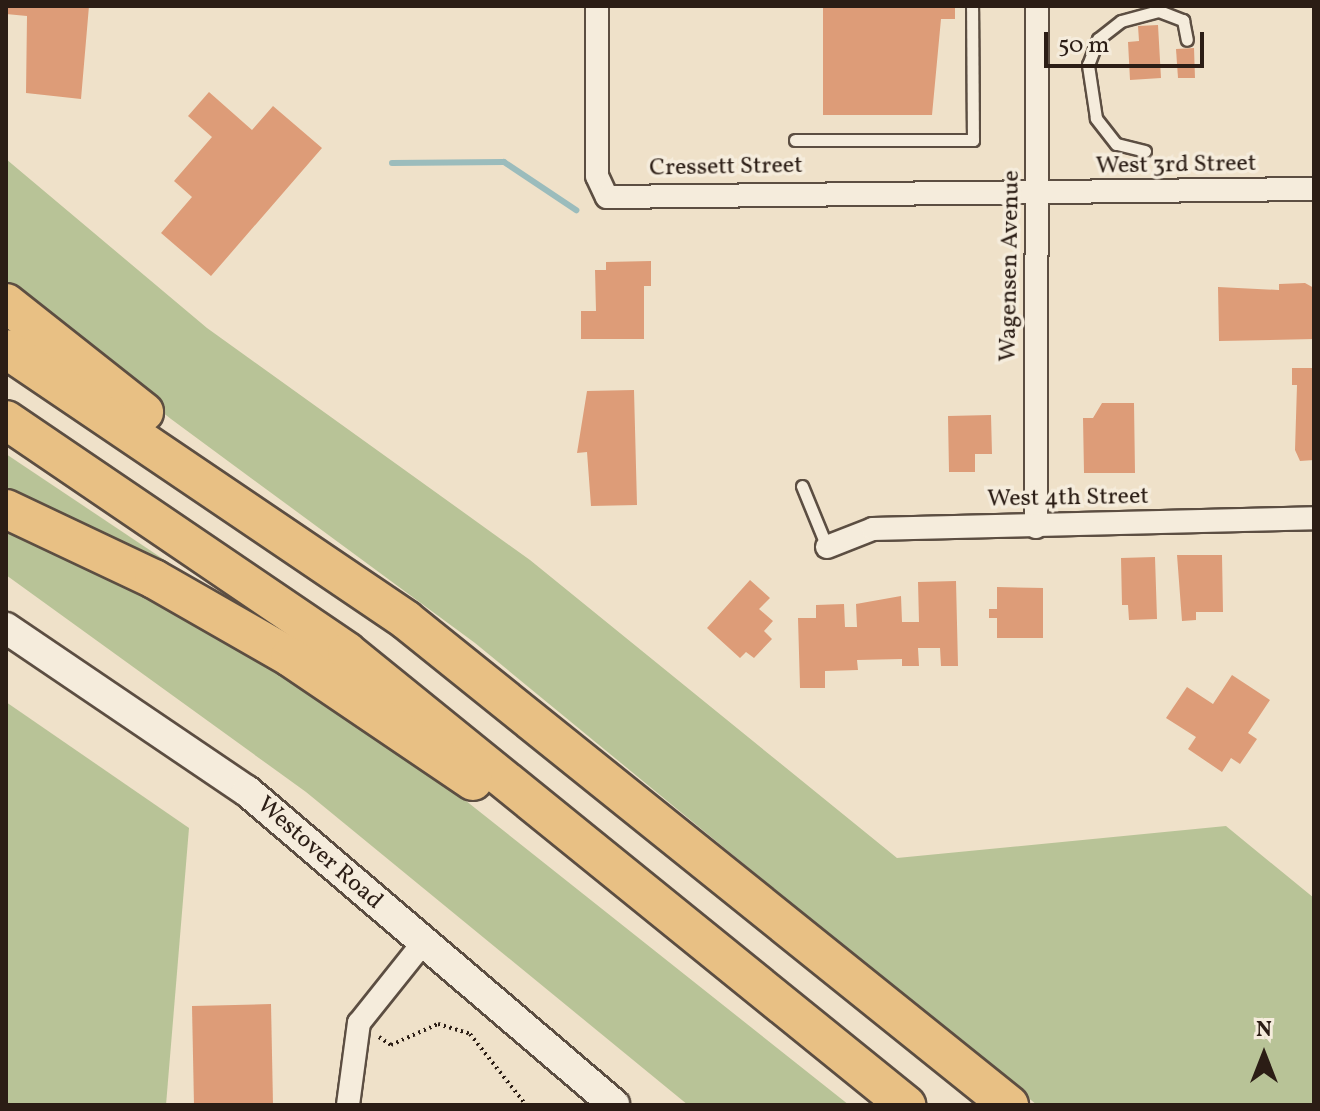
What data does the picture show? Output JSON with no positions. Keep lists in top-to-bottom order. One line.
{"streets":{"street":["West 3rd Street","Cressett Street","Wagensen Avenue","West 4th Street","Westover Road"]},"crossings":[["West 3rd Street","Cressett Street"],["West 3rd Street","Wagensen Avenue"],["Cressett Street","Wagensen Avenue"],["Wagensen Avenue","West 4th Street"]],"scale_bar":"50 m","north":"top"}
